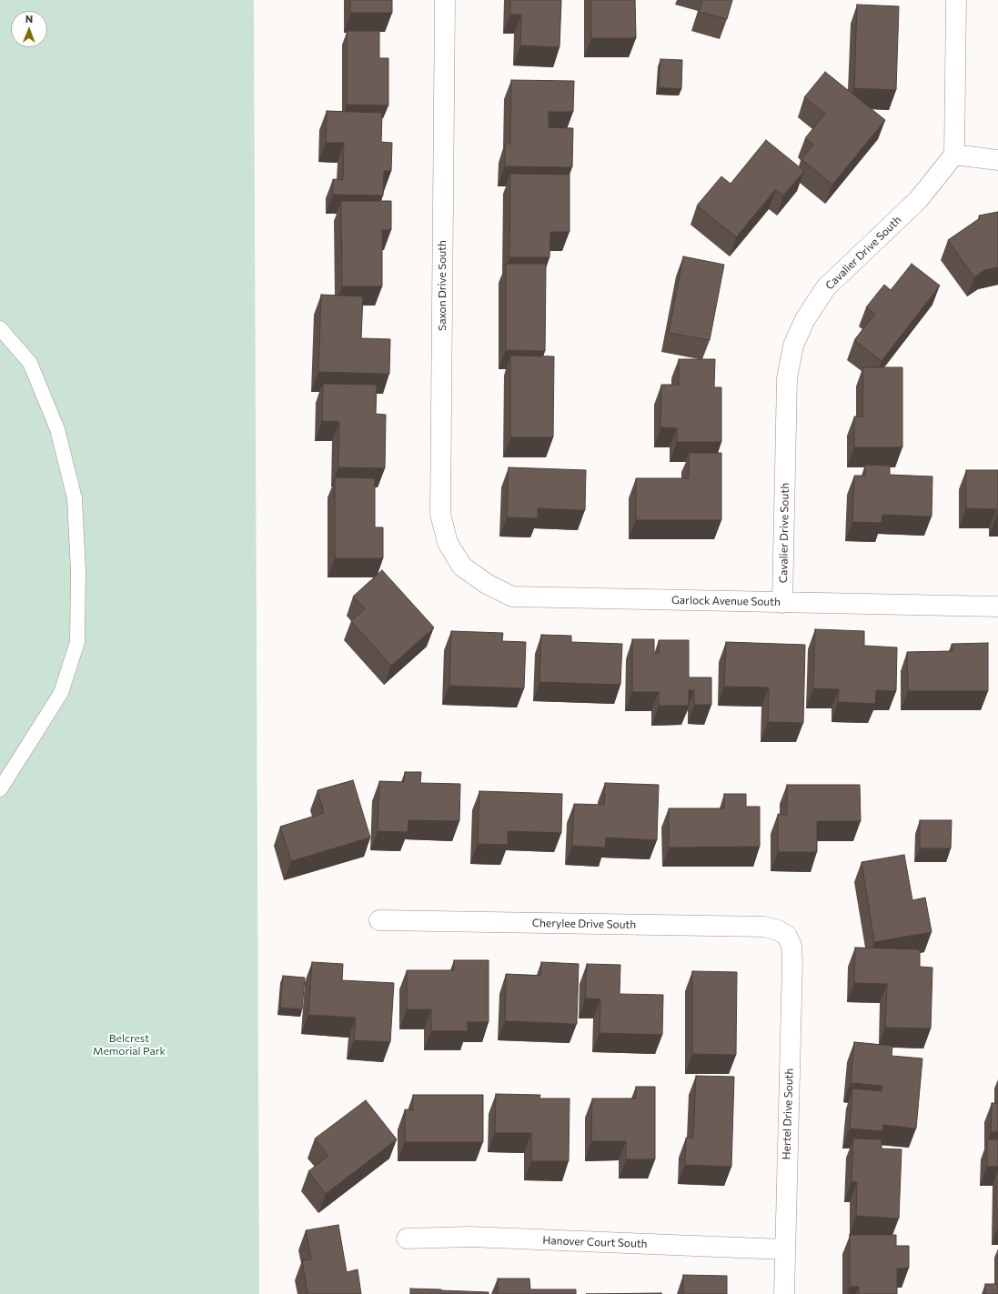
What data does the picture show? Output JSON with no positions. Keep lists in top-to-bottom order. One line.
{"streets":{"street":["Cavalier Drive South","Saxon Drive South","Garlock Avenue South","Cherylee Drive South","Hertel Drive South","Hanover Court South"]},"crossings":[["Cavalier Drive South","Garlock Avenue South"],["Saxon Drive South","Garlock Avenue South"],["Cherylee Drive South","Hertel Drive South"],["Hertel Drive South","Hanover Court South"]],"parks":["Belcrest Memorial Park"],"north":"top"}
